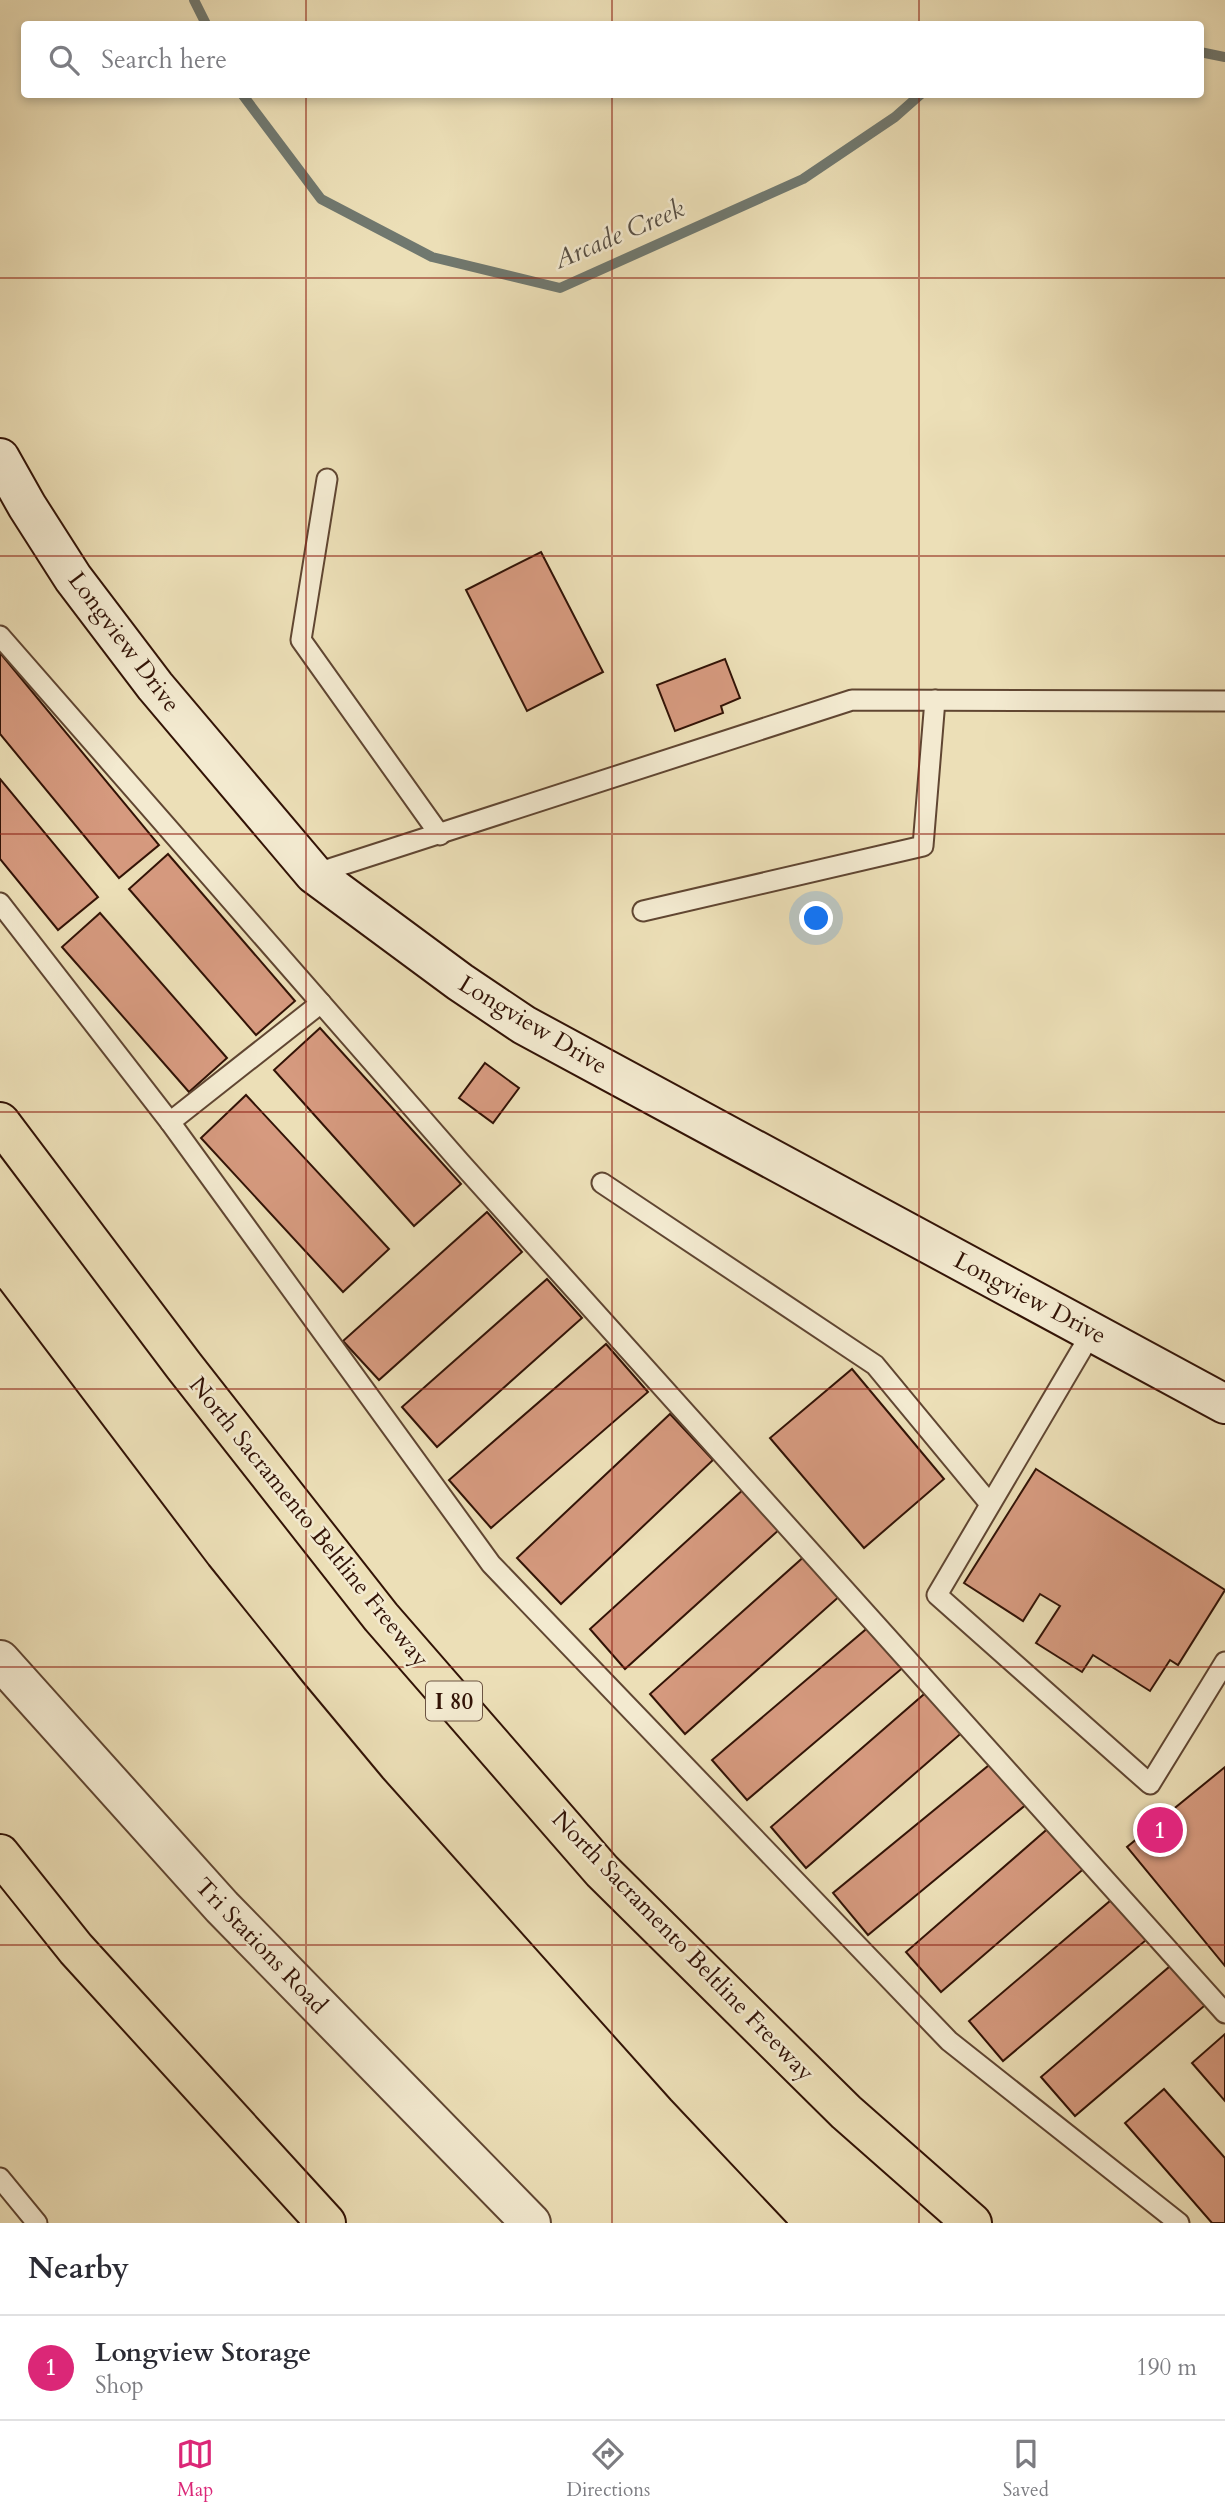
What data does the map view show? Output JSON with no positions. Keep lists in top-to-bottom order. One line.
{"streets":{"highway":["North Sacramento Beltline Freeway","I 80"],"street":["Longview Drive","Tri Stations Road"]},"water":["Arcade Creek"],"page":{"search":"Search here","pins":"1","heading":"Nearby","list":[{"mark":"1","name":"Longview Storage","note":"Shop","value":"190 m"}],"nav":["Map","Directions","Saved"]}}
